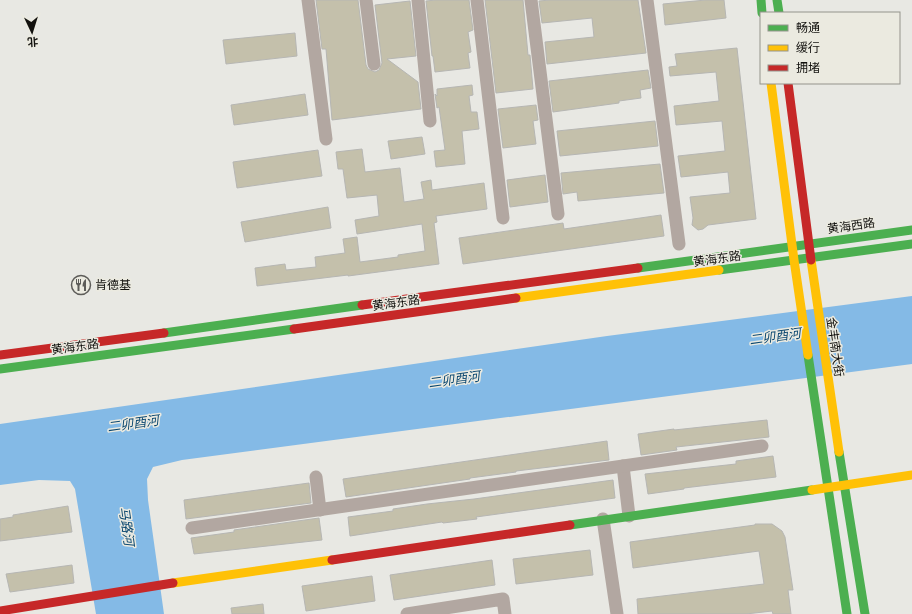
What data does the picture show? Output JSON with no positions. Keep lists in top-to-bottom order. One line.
{"streets":{"main road":["黄海西路","黄海东路","金丰南大街"]},"crossings":[["黄海西路","黄海东路"],["黄海西路","金丰南大街"]],"water":["二卯酉河","马路河"],"places":{"restaurant":["肯德基"]},"legend":["畅通","缓行","拥堵"],"north":"bottom"}
